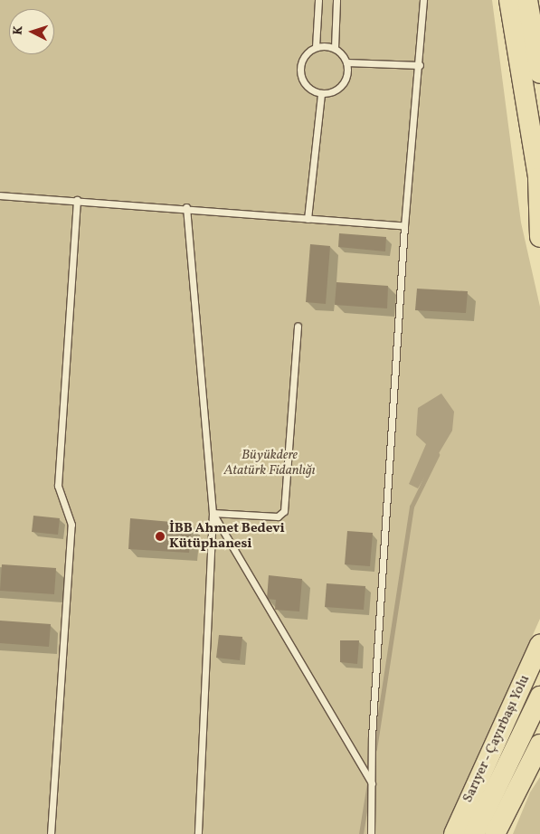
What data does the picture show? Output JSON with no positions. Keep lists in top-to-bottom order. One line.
{"streets":{"main road":["Sarıyer - Çayırbaşı Yolu"]},"parks":["Büyükdere Atatürk Fidanlığı"],"places":["İBB Ahmet Bedevi Kütüphanesi"],"north":"left"}
